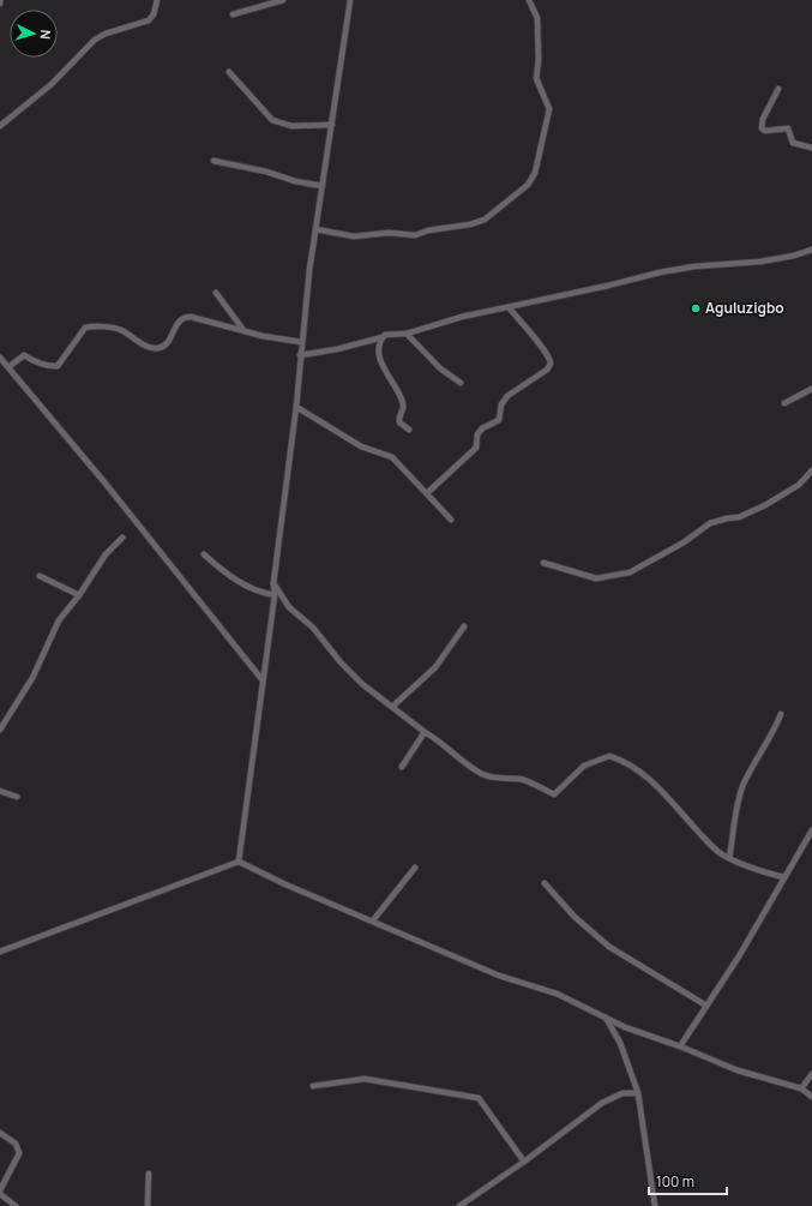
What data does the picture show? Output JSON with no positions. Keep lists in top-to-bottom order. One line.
{"places":["Aguluzigbo"],"scale_bar":"100 m","north":"right"}
